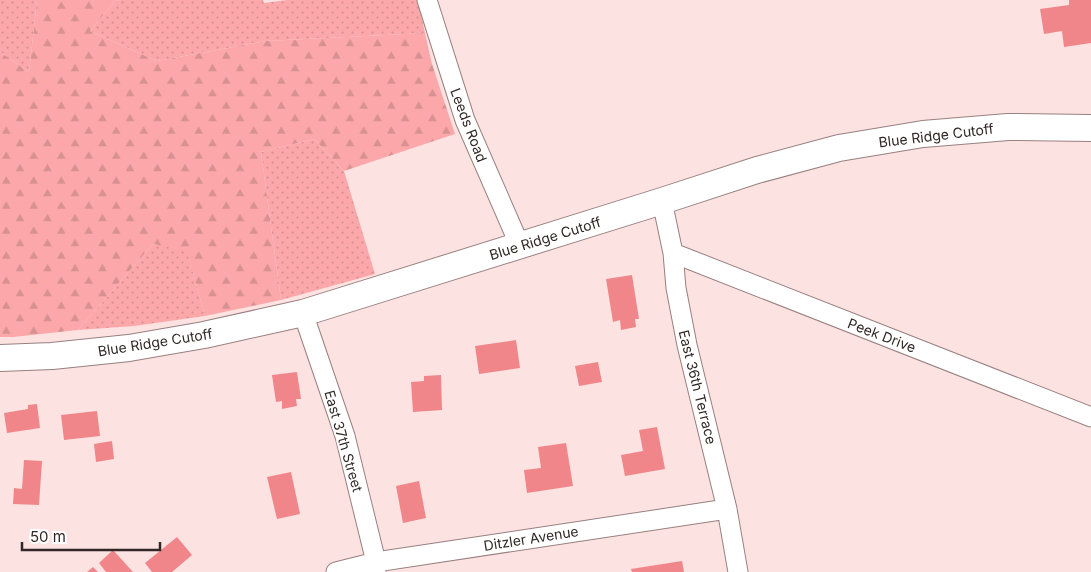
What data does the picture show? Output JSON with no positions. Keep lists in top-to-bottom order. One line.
{"streets":{"main road":["Blue Ridge Cutoff"],"street":["Leeds Road","Peek Drive","East 36th Terrace","East 37th Street","Ditzler Avenue"]},"crossings":[["Leeds Road","Blue Ridge Cutoff"],["Blue Ridge Cutoff","East 36th Terrace"],["Blue Ridge Cutoff","East 37th Street"],["Peek Drive","East 36th Terrace"],["East 36th Terrace","Ditzler Avenue"],["East 37th Street","Ditzler Avenue"]],"scale_bar":"50 m"}
